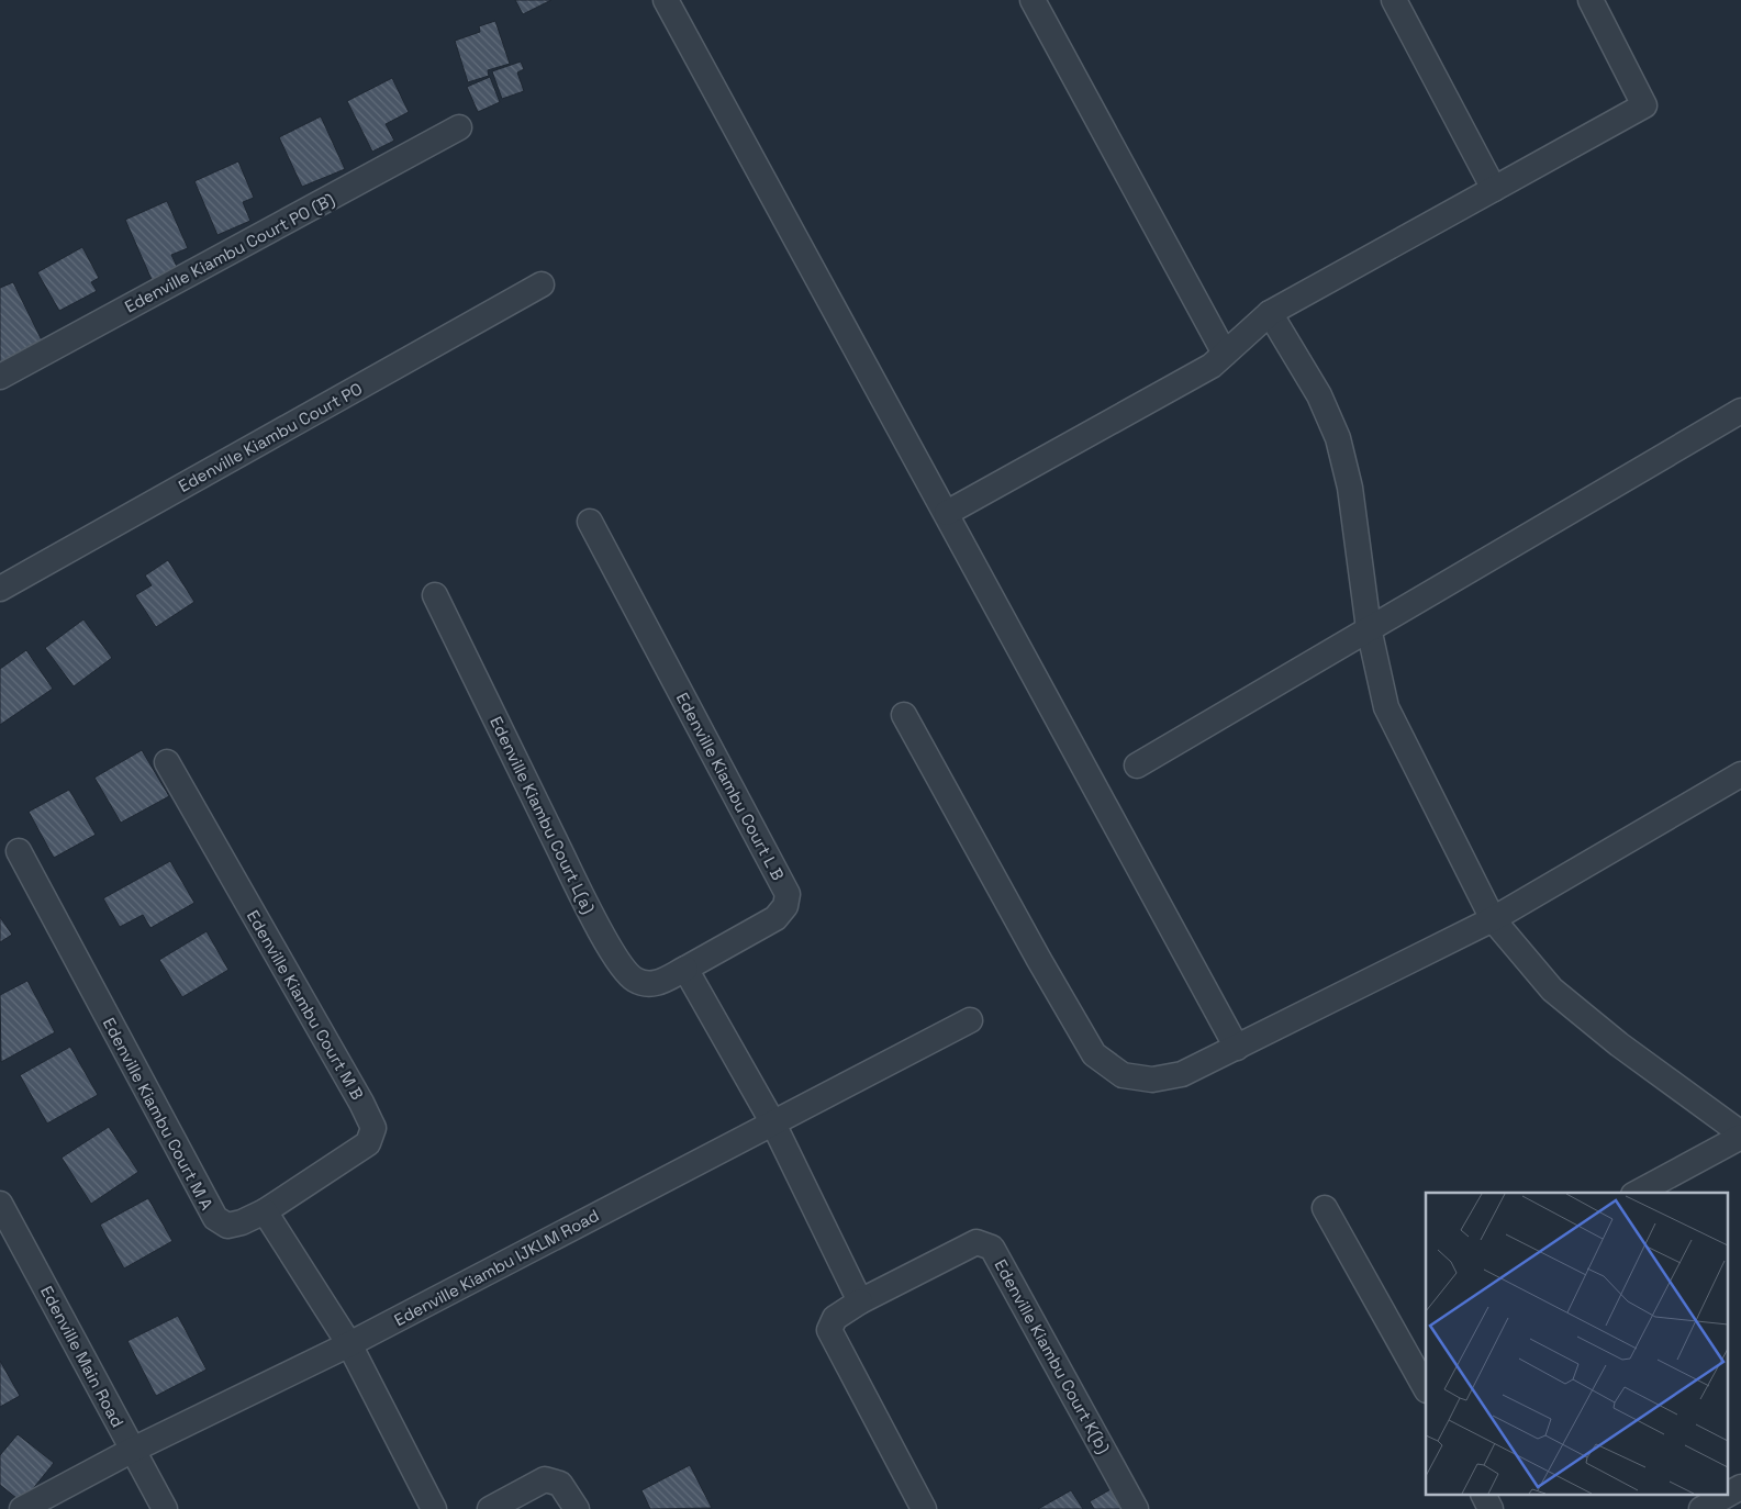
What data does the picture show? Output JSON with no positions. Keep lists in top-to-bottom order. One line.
{"streets":{"street":["Edenville Kiambu Court PO (B)","Edenville Kiambu Court PO","Edenville Kiambu Court L B","Edenville Kiambu Court L(a)","Edenville Kiambu Court M B","Edenville Kiambu Court M A","Edenville Kiambu IJKLM Road","Edenville Main Road","Edenville Kiambu Court K(b)"]},"crossings":[["Edenville Kiambu Court L B","Edenville Kiambu Court L(a)"],["Edenville Kiambu Court M B","Edenville Kiambu Court M A"],["Edenville Kiambu IJKLM Road","Edenville Main Road"]]}
